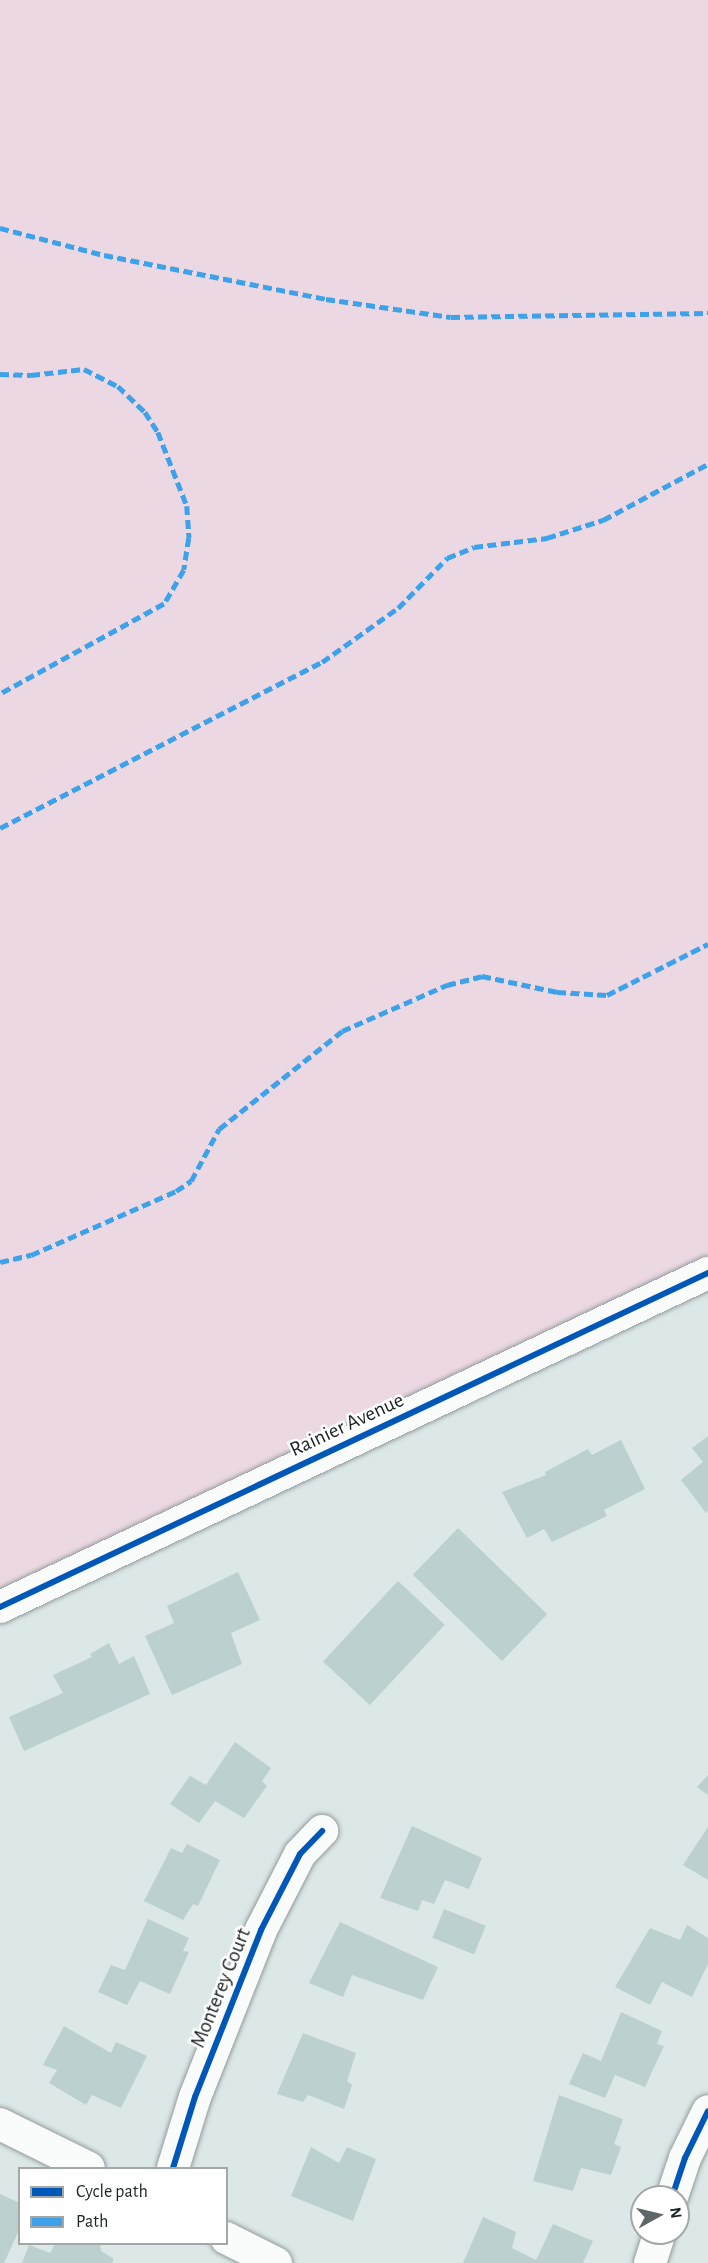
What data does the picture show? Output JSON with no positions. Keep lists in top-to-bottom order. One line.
{"streets":{"street":["Rainier Avenue","Monterey Court"]},"legend":["Cycle path","Path"],"north":"right"}
